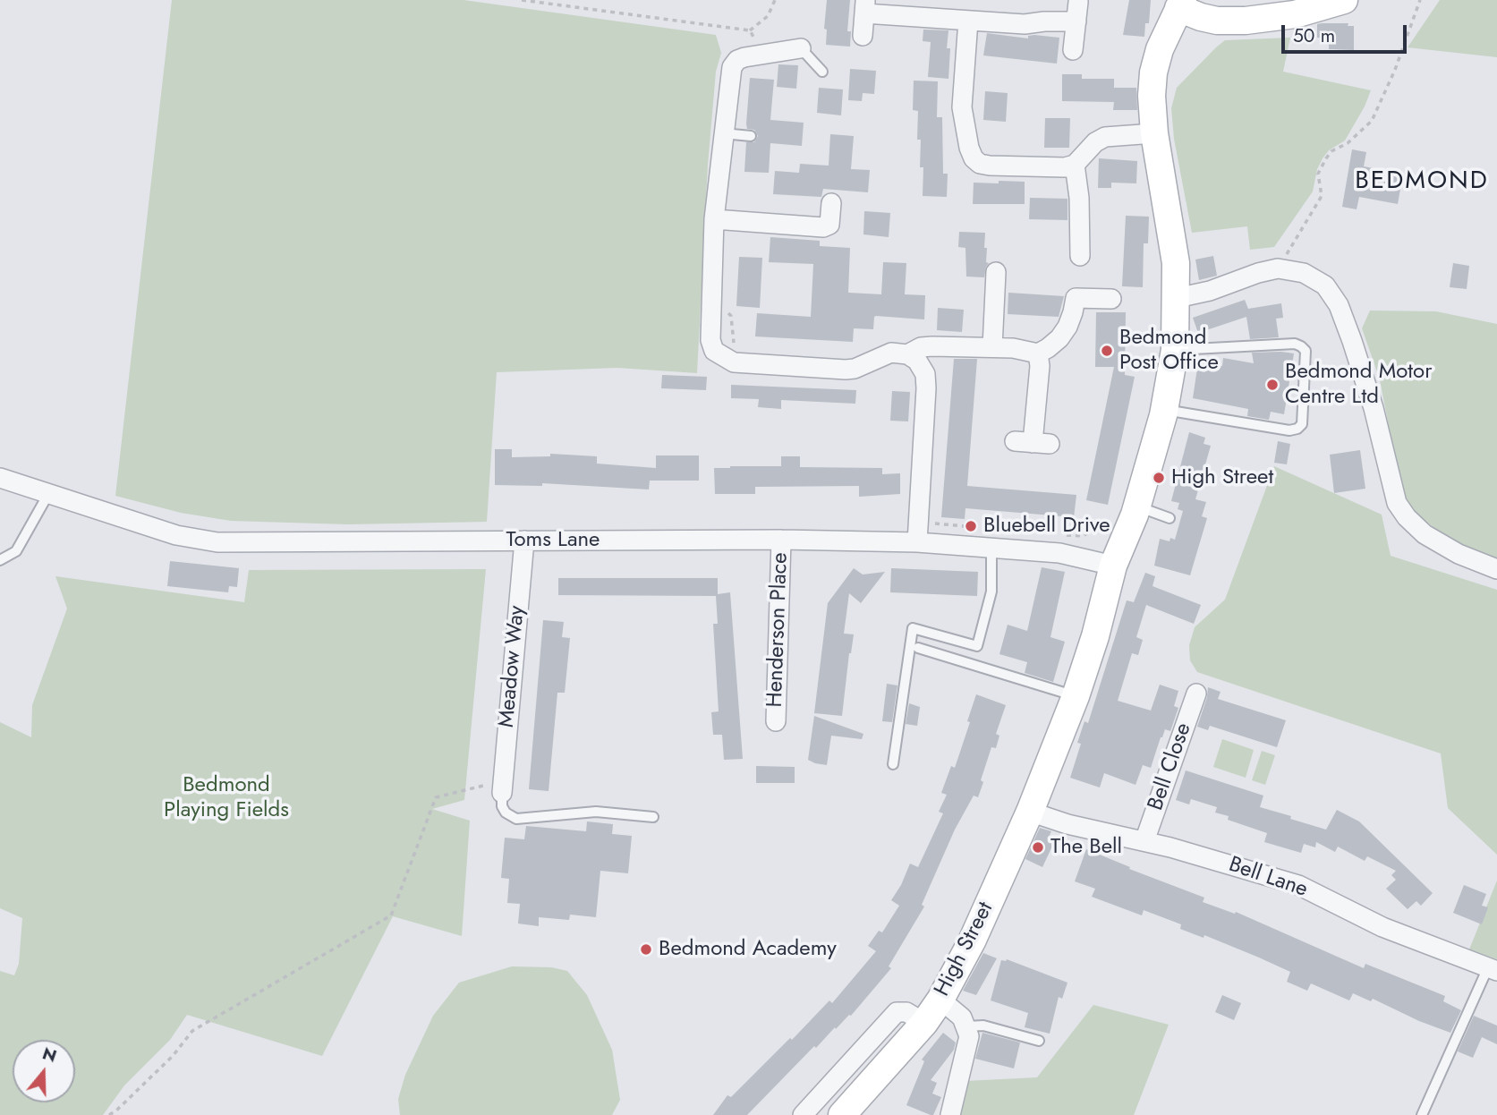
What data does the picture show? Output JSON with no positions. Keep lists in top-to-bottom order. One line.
{"streets":{"street":["Toms Lane","Henderson Place","Meadow Way","Bell Close","Bell Lane","High Street"]},"crossings":[["Toms Lane","Henderson Place"],["Toms Lane","Meadow Way"],["Toms Lane","High Street"],["Bell Close","Bell Lane"],["Bell Lane","High Street"]],"districts":["BEDMOND"],"parks":["Bedmond Playing Fields"],"places":["Bedmond Post Office","Bedmond Motor Centre Ltd","High Street","Bluebell Drive","The Bell","Bedmond Academy"],"scale_bar":"50 m","north":"top"}
